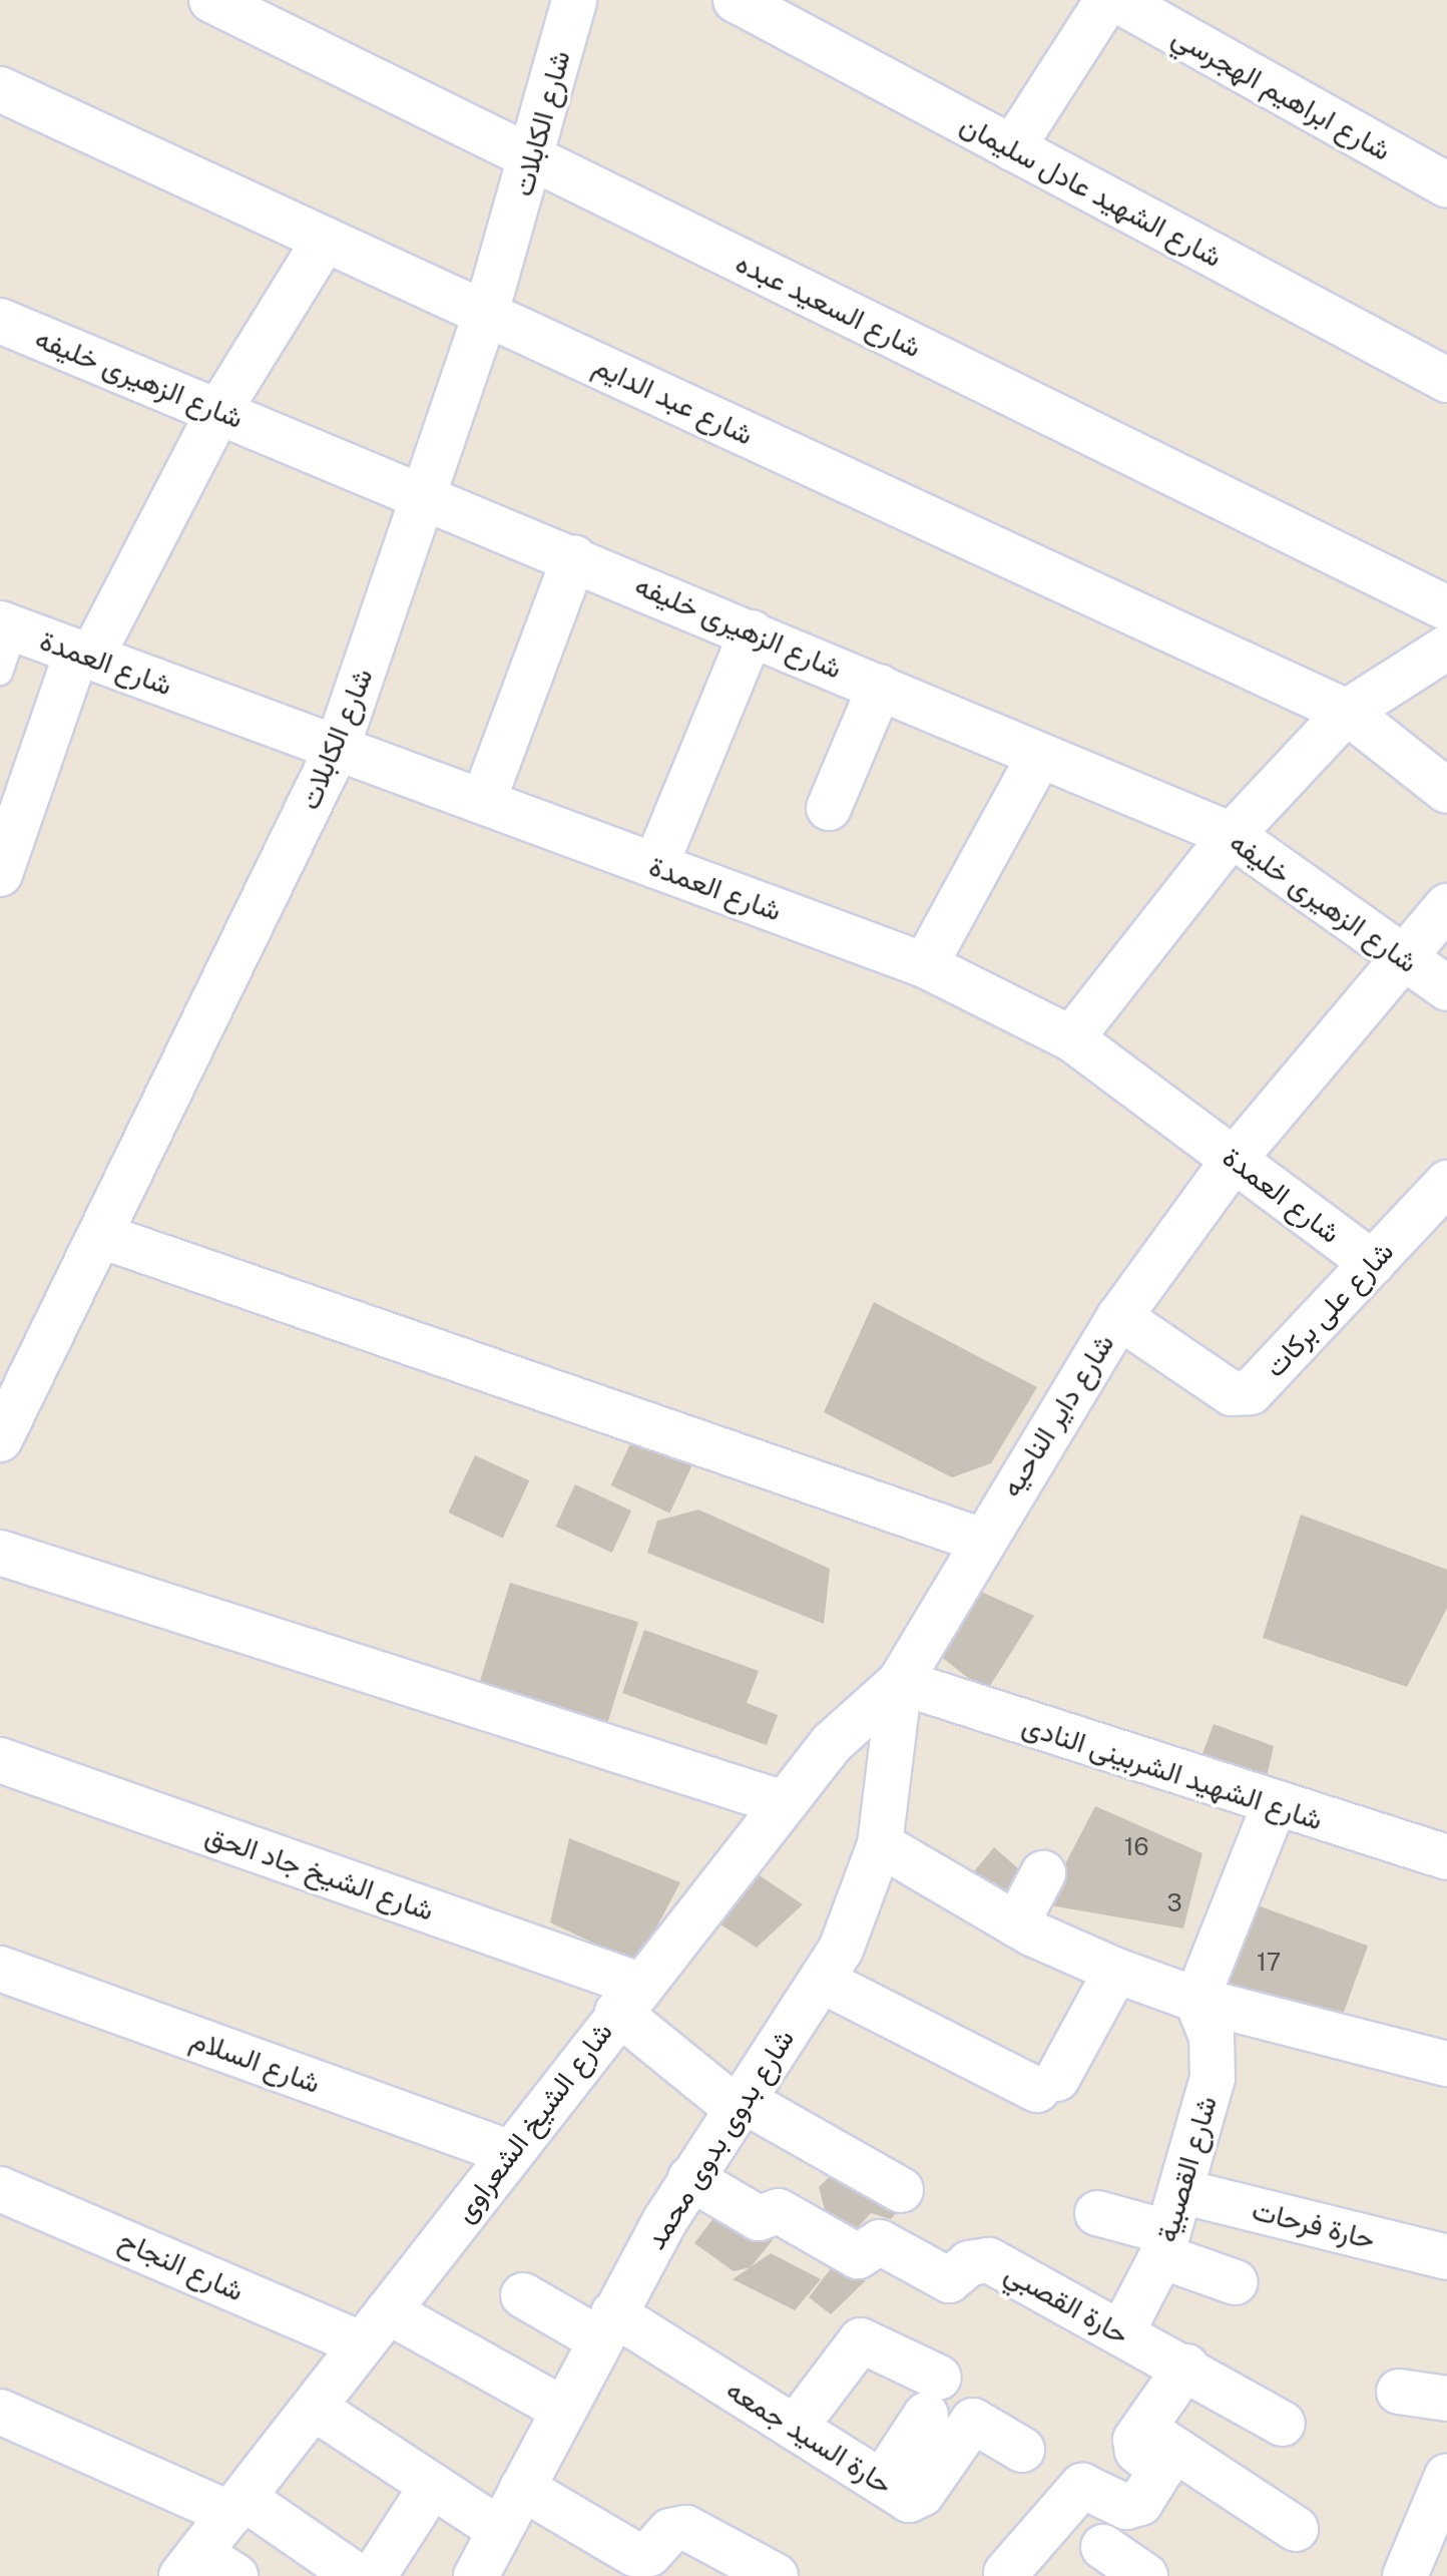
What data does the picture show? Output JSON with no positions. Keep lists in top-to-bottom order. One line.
{"streets":{"street":["شارع ابراهيم الهجرسي","شارع الكابلات","شارع الشهيد عادل سليمان","شارع السعيد عبده","شارع الزهيرى خليفه","شارع عبد الدايم","شارع العمدة","شارع على بركات","شارع داير الناحيه","شارع الشهيد الشربينى النادى","شارع الشيخ جاد الحق","شارع السلام","شارع الشيخ الشعراوى","شارع بدوى بدوى محمد","شارع القصبية","حارة فرحات","شارع النجاح","حارة القصبي","حارة السيد جمعه"]},"crossings":[["شارع الكابلات","شارع السعيد عبده"],["شارع الكابلات","شارع الزهيرى خليفه"],["شارع الكابلات","شارع عبد الدايم"],["شارع الكابلات","شارع العمدة"],["شارع الزهيرى خليفه","شارع داير الناحيه"],["شارع العمدة","شارع على بركات"],["شارع العمدة","شارع داير الناحيه"],["شارع على بركات","شارع داير الناحيه"],["شارع داير الناحيه","شارع الشهيد الشربينى النادى"],["شارع داير الناحيه","شارع الشيخ الشعراوى"],["شارع داير الناحيه","شارع بدوى بدوى محمد"],["شارع الشهيد الشربينى النادى","شارع الشيخ الشعراوى"],["شارع الشهيد الشربينى النادى","شارع بدوى بدوى محمد"],["شارع الشيخ جاد الحق","شارع الشيخ الشعراوى"],["شارع الشيخ جاد الحق","شارع بدوى بدوى محمد"],["شارع السلام","شارع الشيخ الشعراوى"],["شارع الشيخ الشعراوى","شارع بدوى بدوى محمد"],["شارع الشيخ الشعراوى","شارع النجاح"],["شارع بدوى بدوى محمد","شارع النجاح"],["شارع بدوى بدوى محمد","حارة القصبي"],["شارع بدوى بدوى محمد","حارة السيد جمعه"],["شارع القصبية","حارة فرحات"],["شارع القصبية","حارة القصبي"]],"house_numbers":["16","3","17"]}
